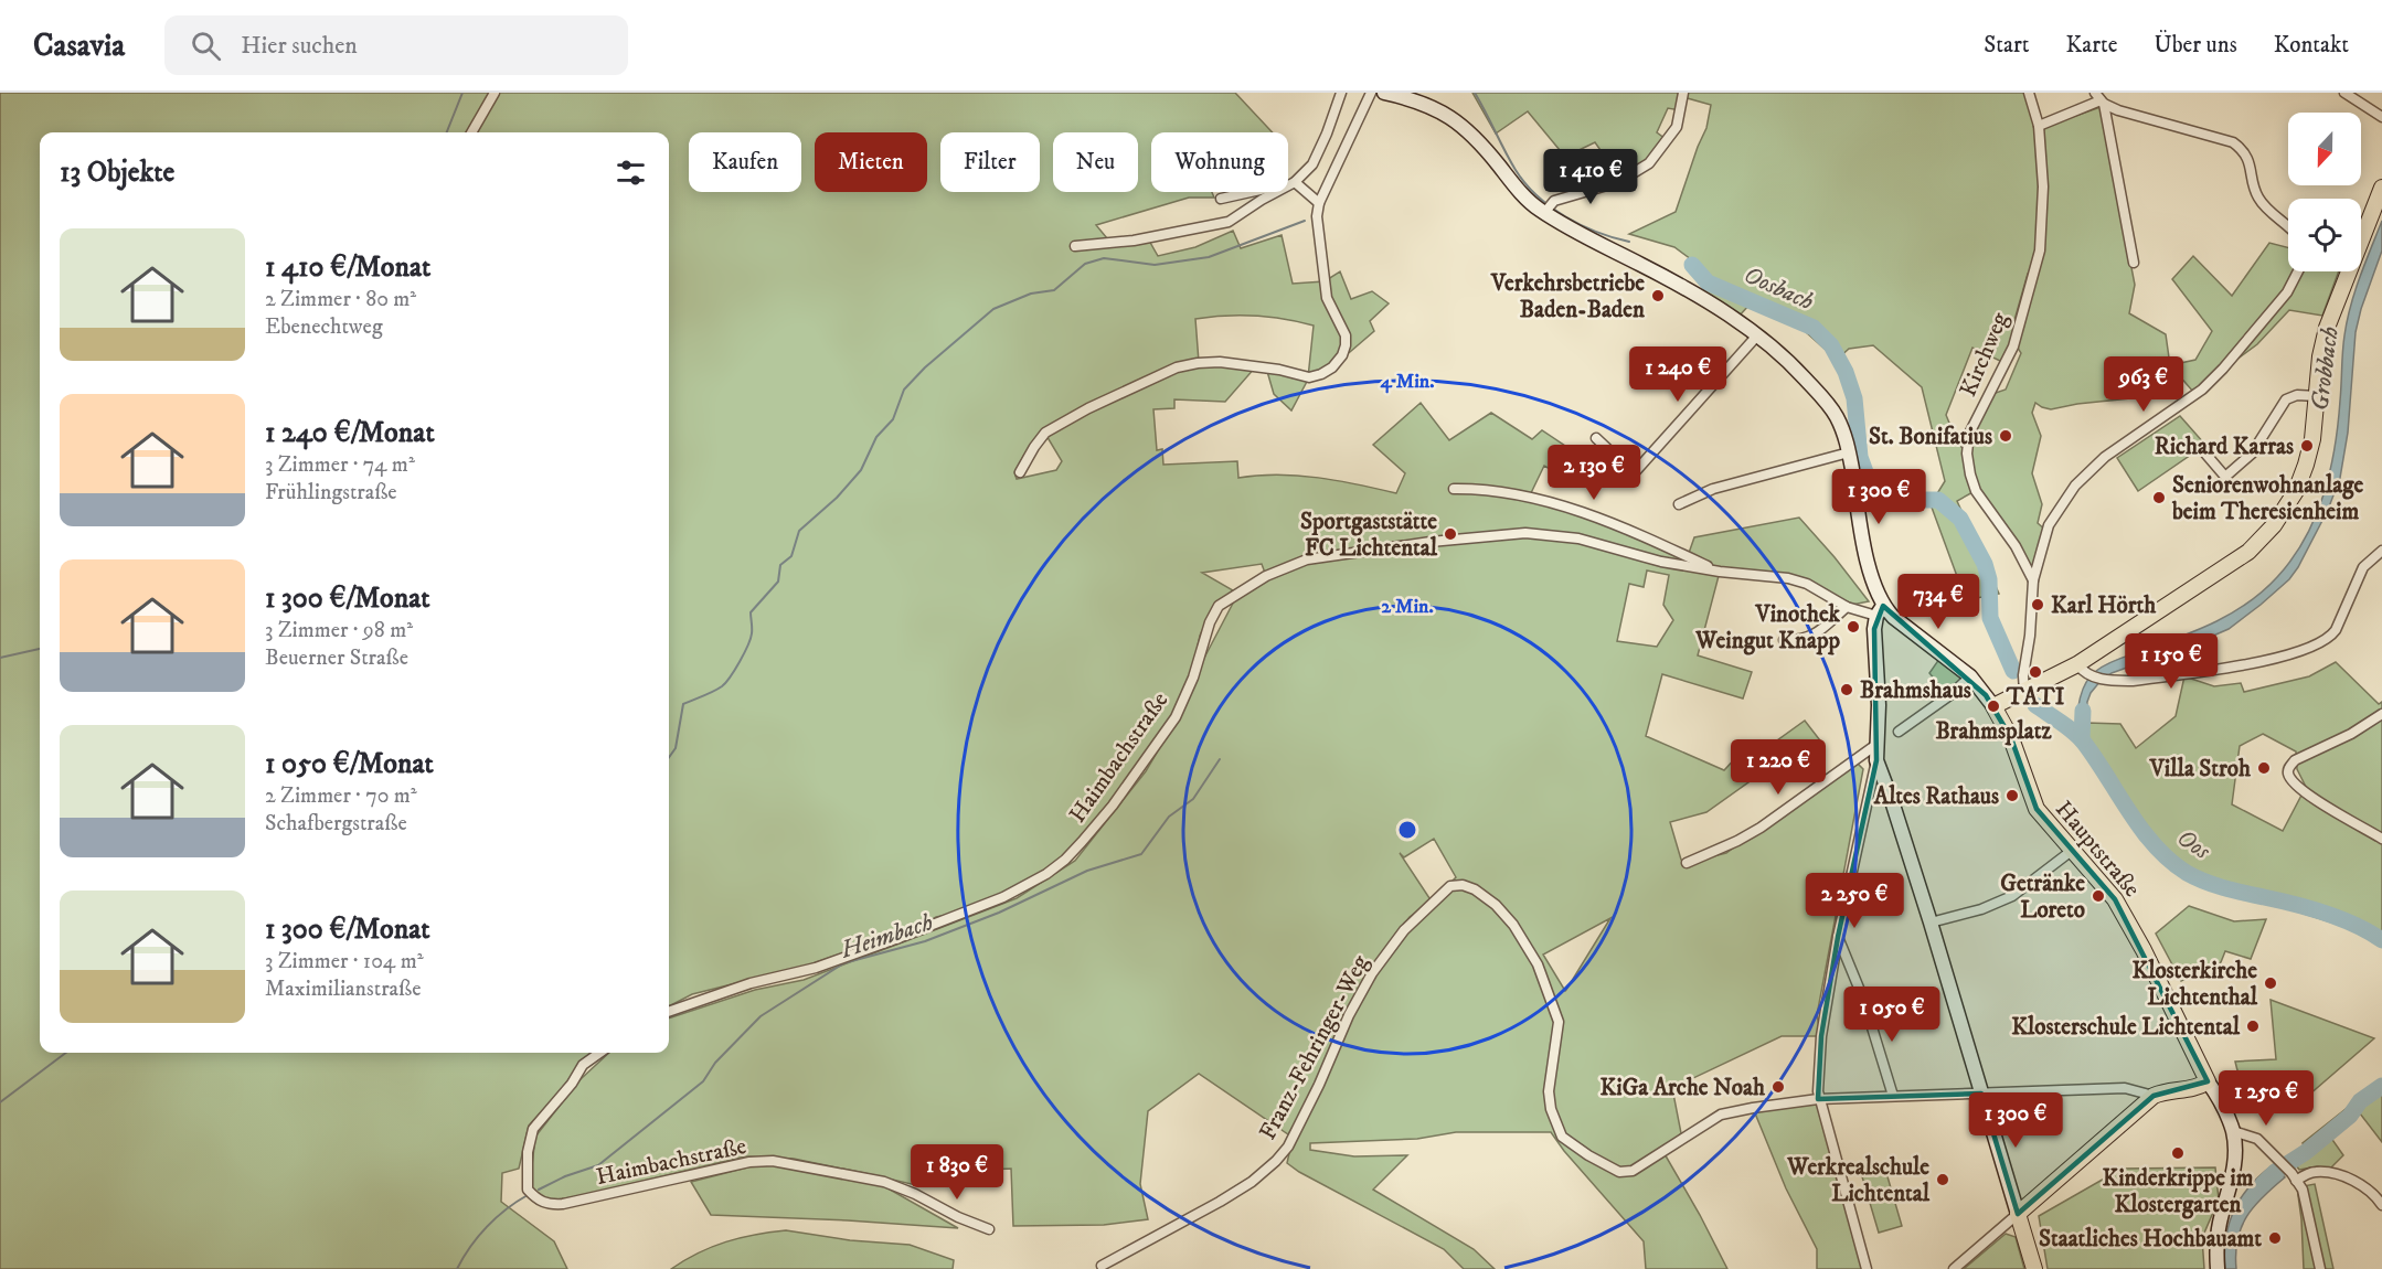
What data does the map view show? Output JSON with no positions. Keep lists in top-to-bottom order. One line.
{"streets":{"main road":["Hauptstraße"],"street":["Kirchweg","Haimbachstraße","Franz-Fehringer-Weg"]},"crossings":[["Haimbachstraße","Hauptstraße"]],"water":["Oosbach","Grobbach","Oos","Heimbach"],"places":["Verkehrsbetriebe Baden-Baden","St. Bonifatius","Richard Karras","Seniorenwohnanlage beim Theresienheim","Sportgaststätte FC Lichtental","Karl Hörth","Vinothek Weingut Knapp","TATI","Brahmshaus","Brahmsplatz","Villa Stroh","Altes Rathaus","Getränke Loreto","Klosterkirche Lichtenthal","Klosterschule Lichtental","KiGa Arche Noah","Kinderkrippe im Klostergarten","Werkrealschule Lichtental","Staatliches Hochbauamt"],"north":"bottom","page":{"header":"Casavia","search":"Hier suchen","nav":["Start","Karte","Über uns","Kontakt"],"chip":["Kaufen","Mieten","Filter","Neu","Wohnung"],"heading":"13 Objekte","price":["1 410 €","1 240 €","963 €","2 130 €","1 300 €","734 €","1 150 €","1 220 €","2 250 €","1 050 €","1 250 €","1 300 €","1 830 €"],"list":[{"name":"1 410 €/Monat","note":"2 Zimmer · 80 m² · Ebenechtweg"},{"name":"1 240 €/Monat","note":"3 Zimmer · 74 m² · Frühlingstraße"},{"name":"1 300 €/Monat","note":"3 Zimmer · 98 m² · Beuerner Straße"},{"name":"1 050 €/Monat","note":"2 Zimmer · 70 m² · Schafbergstraße"},{"name":"1 300 €/Monat","note":"3 Zimmer · 104 m² · Maximilianstraße"}]},"rings":["4 Min.","2 Min."]}
